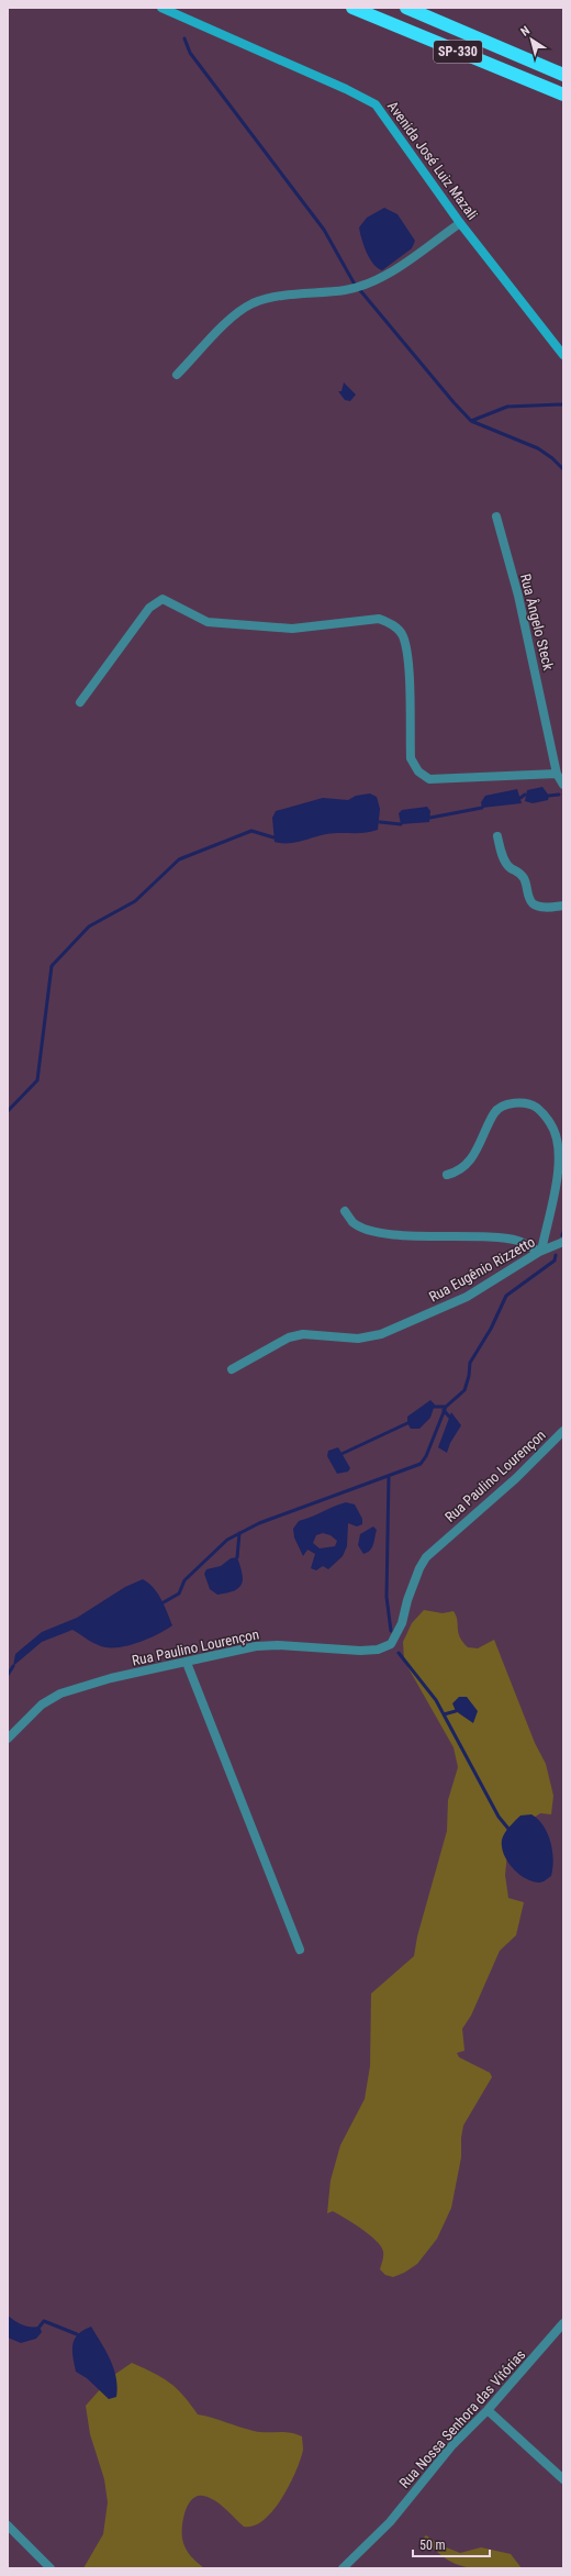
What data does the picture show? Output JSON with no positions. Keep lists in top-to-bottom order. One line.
{"streets":{"highway":["SP-330"],"main road":["Avenida José Luiz Mazali"],"street":["Rua Ângelo Steck","Rua Eugênio Rizzetto","Rua Paulino Lourençon","Rua Nossa Senhora das Vitórias"]},"scale_bar":"50 m","north":"top left"}
